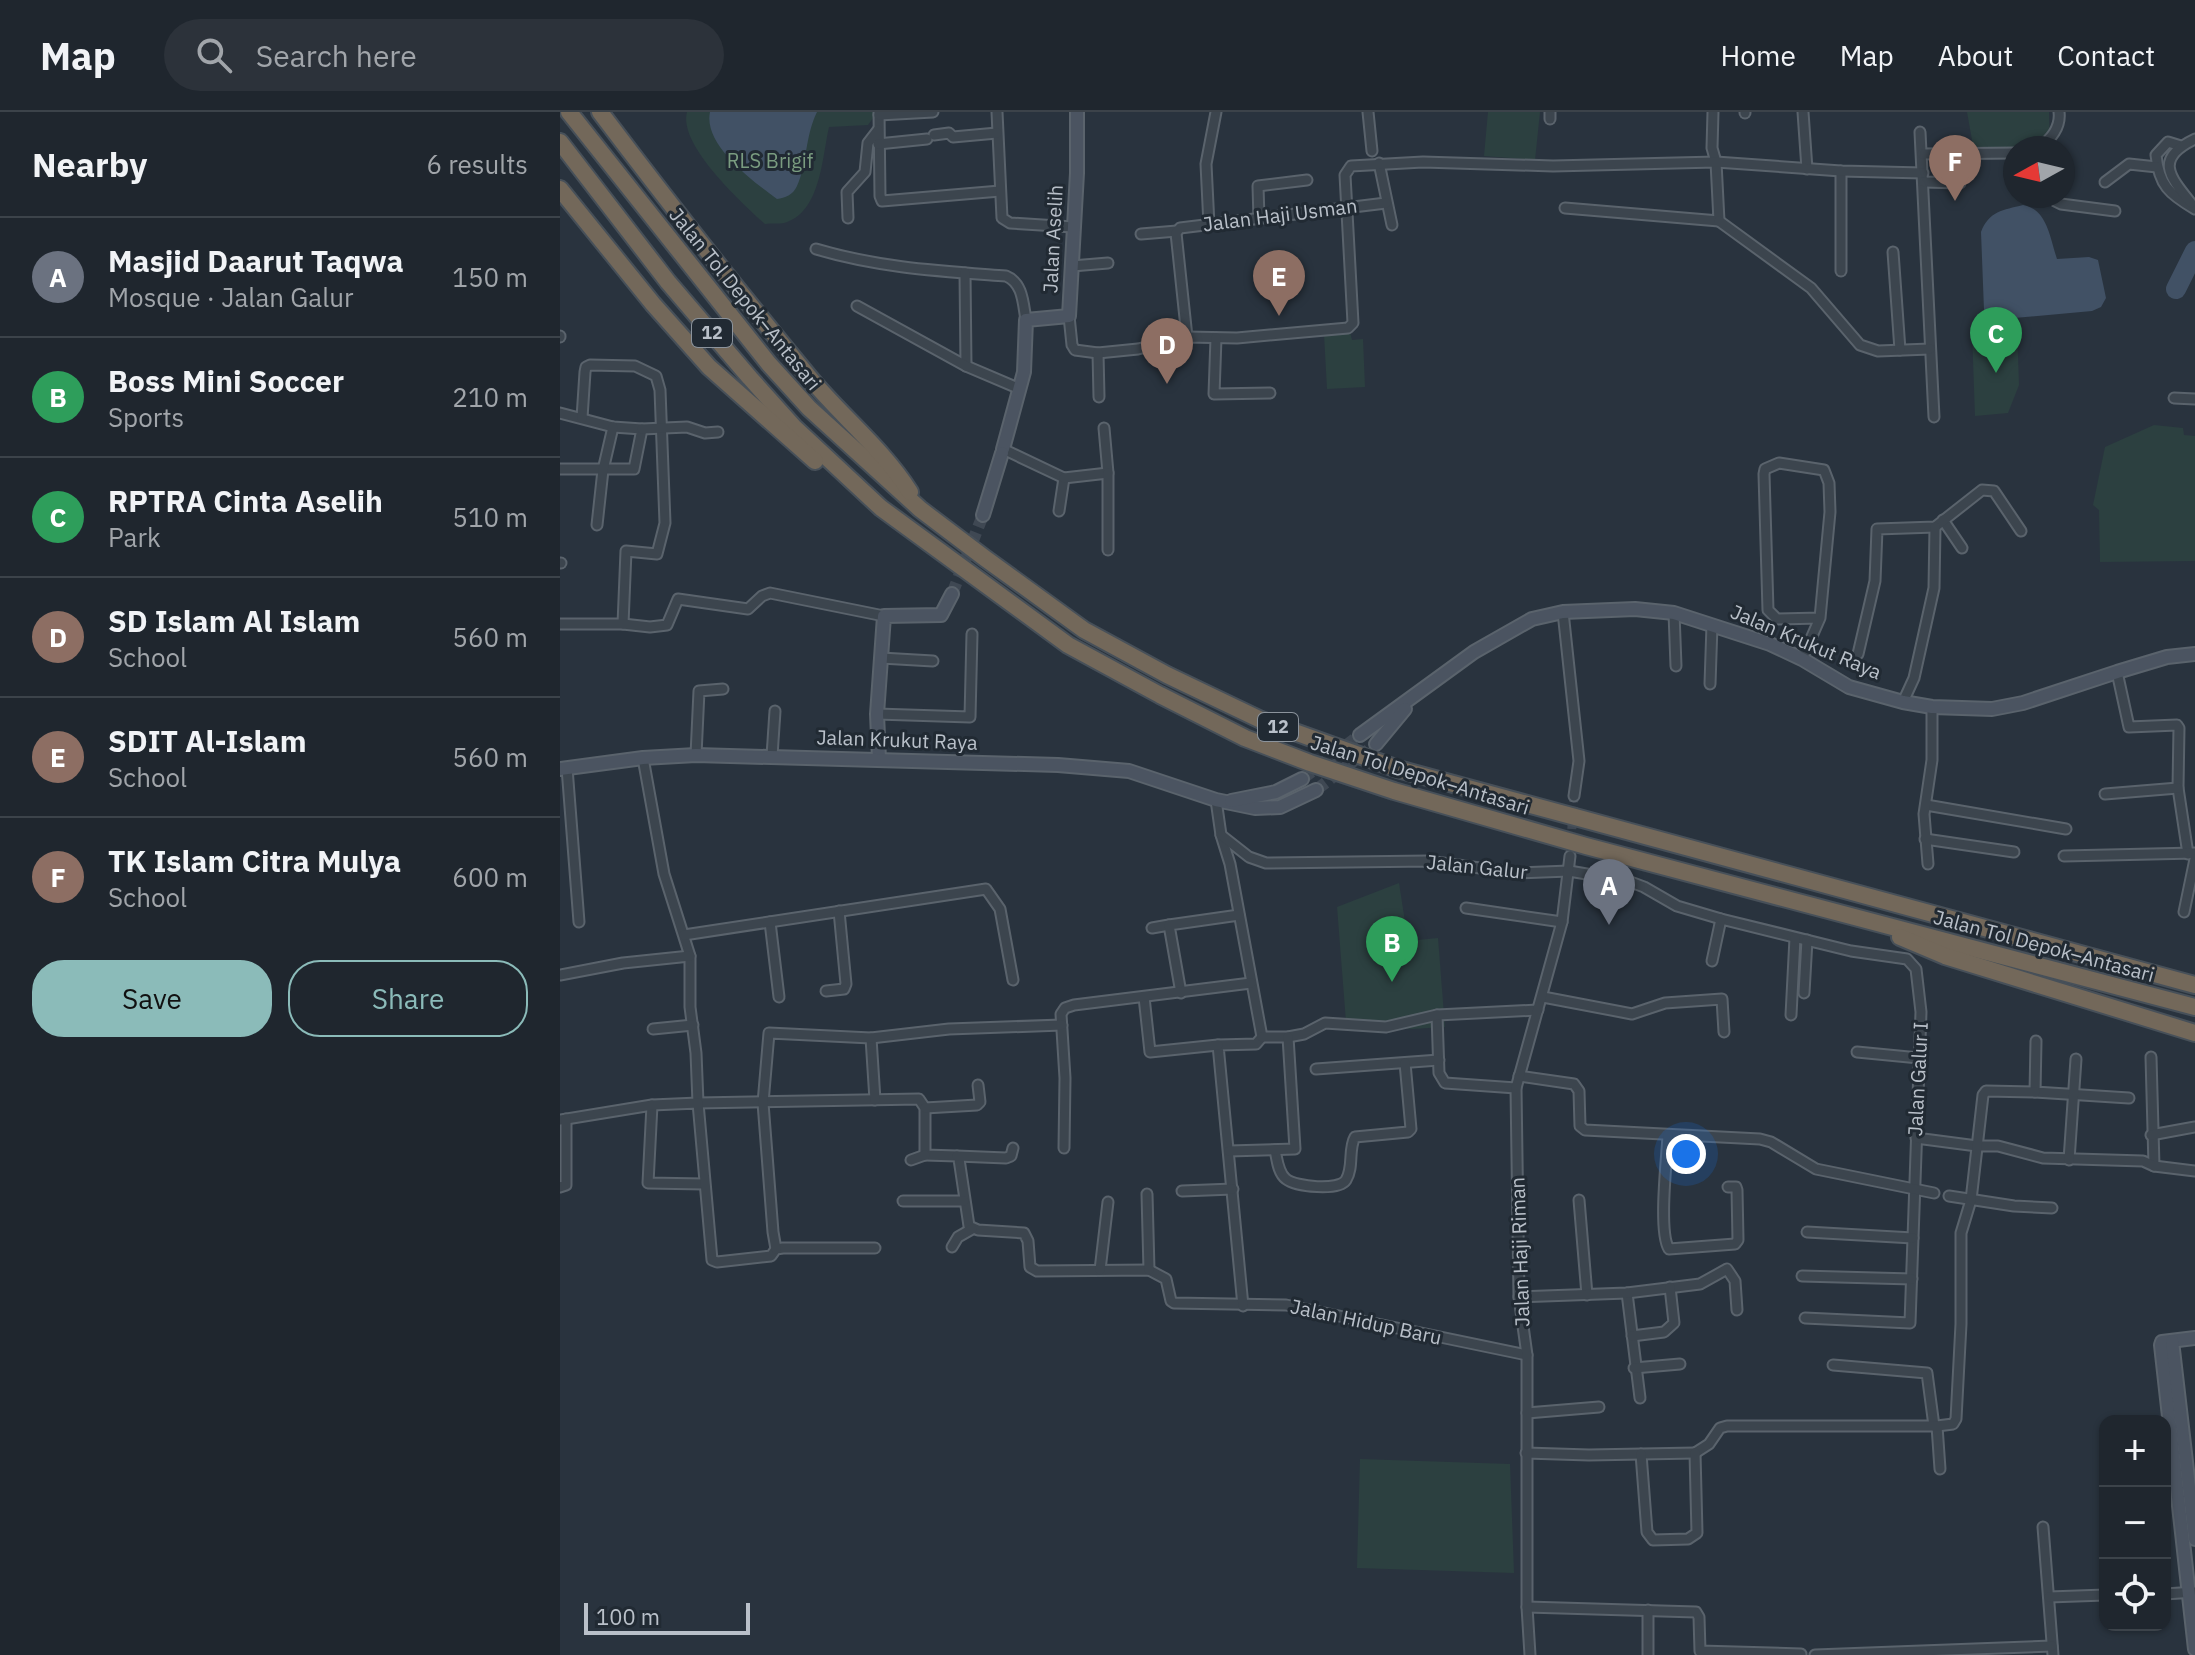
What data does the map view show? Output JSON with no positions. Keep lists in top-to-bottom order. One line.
{"streets":{"highway":["Jalan Tol Depok–Antasari","12"],"street":["Jalan Haji Usman","Jalan Aselih","Jalan Krukut Raya","Jalan Galur","Jalan Galur I","Jalan Haji Riman","Jalan Hidup Baru"]},"crossings":[["Jalan Galur","Jalan Galur I"],["Jalan Galur","Jalan Haji Riman"],["Jalan Haji Riman","Jalan Hidup Baru"]],"parks":["RLS Brigif"],"scale_bar":"100 m","north":"left","page":{"header":"Map","search":"Search here","nav":["Home","Map","About","Contact"],"heading":["Nearby","6 results"],"pins":["F","E","C","D","A","B"],"list":[{"mark":"A","name":"Masjid Daarut Taqwa","note":"Mosque · Jalan Galur","value":"150 m"},{"mark":"B","name":"Boss Mini Soccer","note":"Sports","value":"210 m"},{"mark":"C","name":"RPTRA Cinta Aselih","note":"Park","value":"510 m"},{"mark":"D","name":"SD Islam Al Islam","note":"School","value":"560 m"},{"mark":"E","name":"SDIT Al-Islam","note":"School","value":"560 m"},{"mark":"F","name":"TK Islam Citra Mulya","note":"School","value":"600 m"}],"buttons":["Save","Share"],"map_buttons":["+","−"],"scale":"100 m"}}
